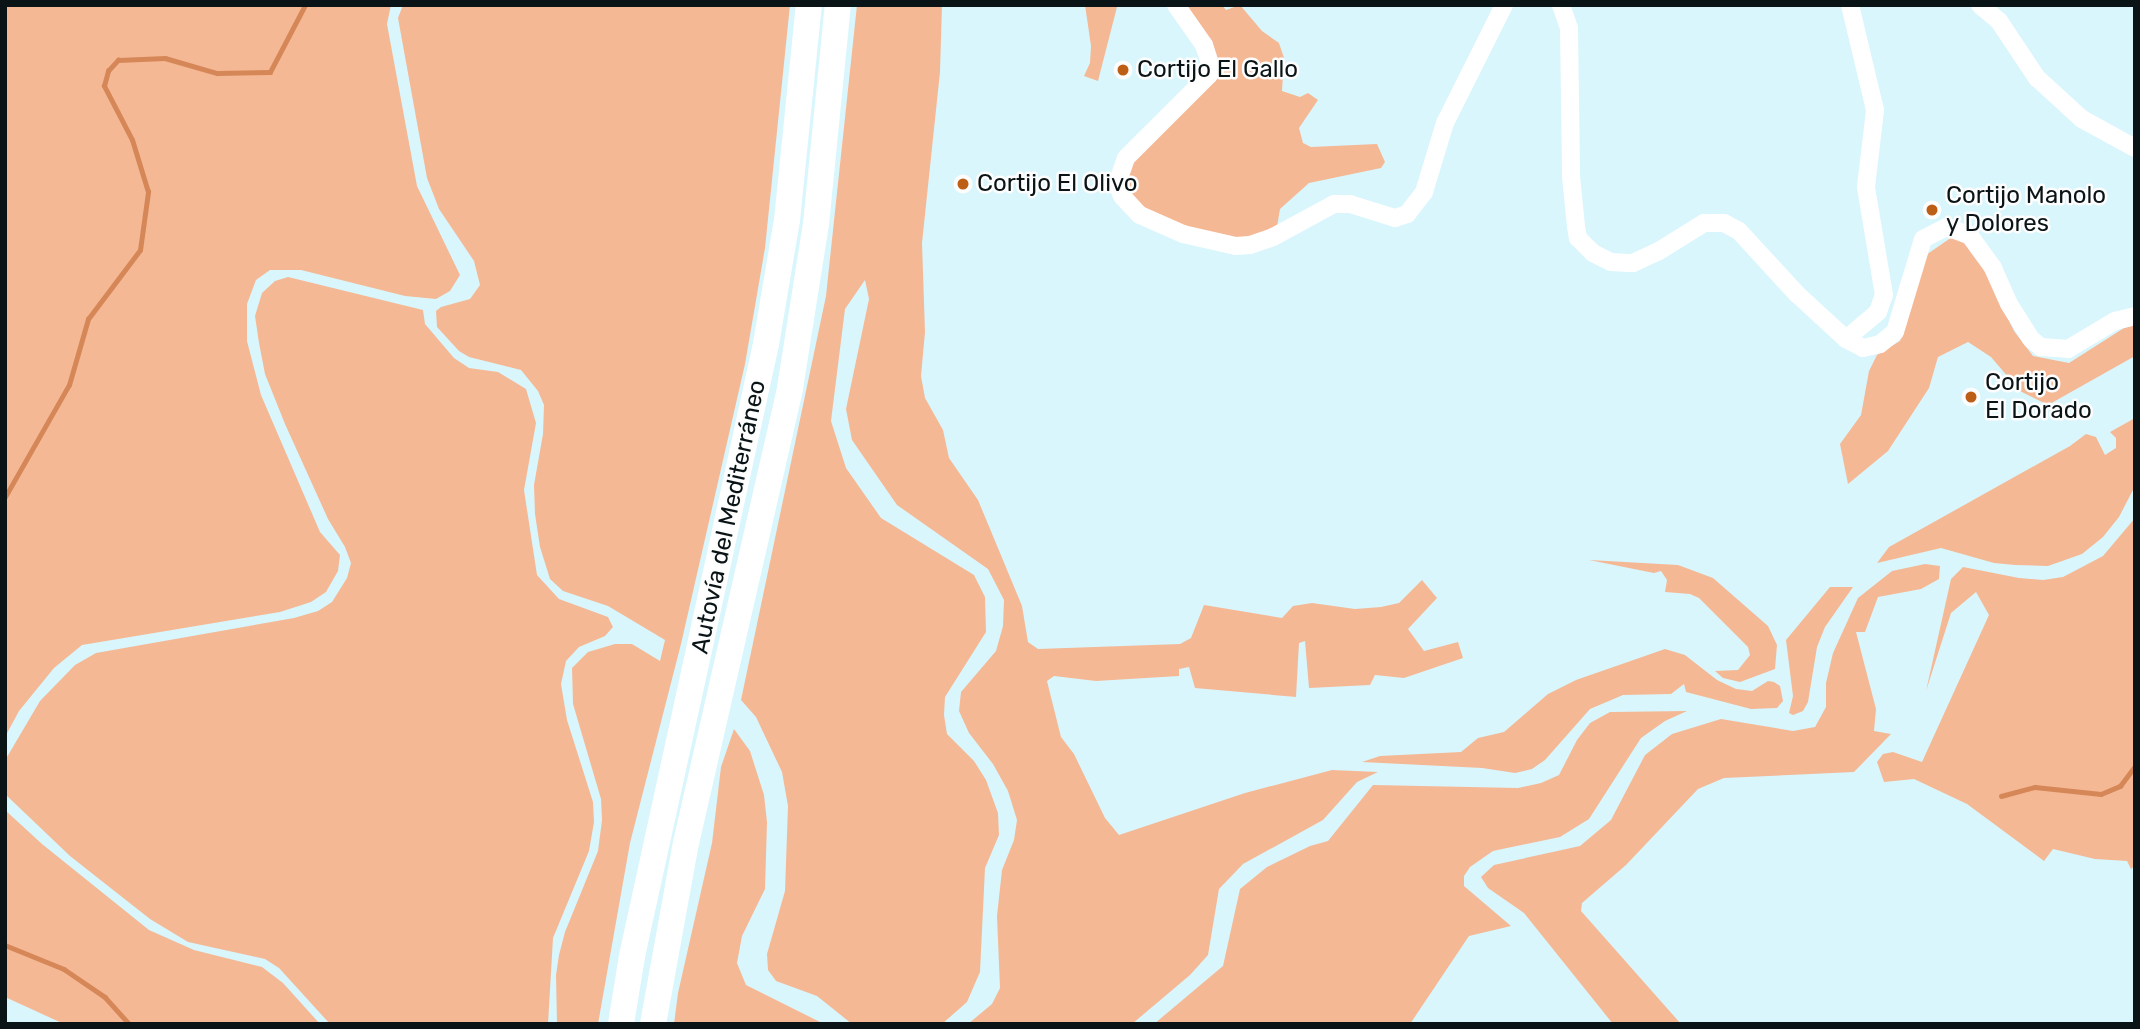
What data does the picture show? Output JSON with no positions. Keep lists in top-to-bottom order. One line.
{"streets":{"highway":["Autovía del Mediterráneo"]},"places":["Cortijo El Gallo","Cortijo El Olivo","Cortijo Manolo y Dolores","Cortijo El Dorado"]}
